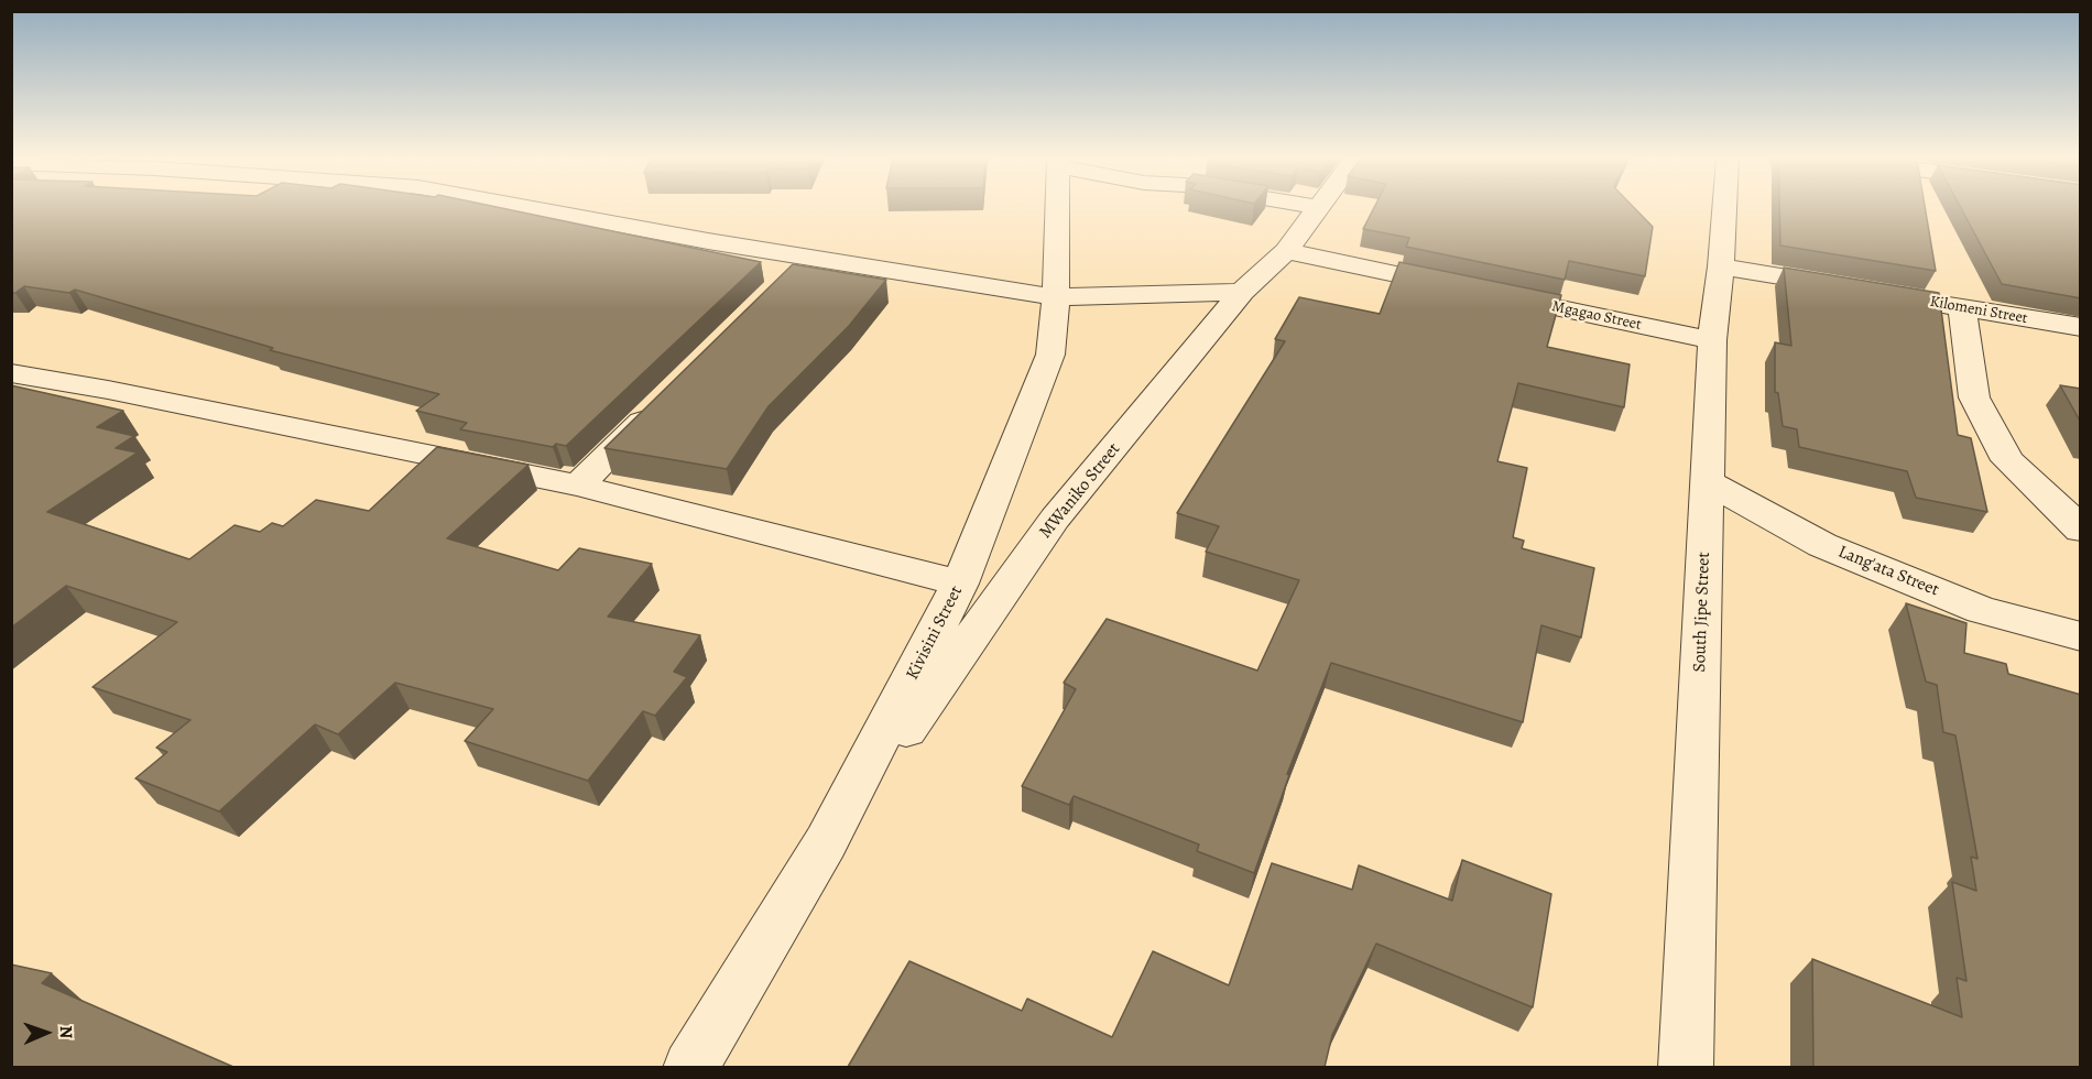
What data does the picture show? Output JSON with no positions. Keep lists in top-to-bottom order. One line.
{"streets":{"street":["Kilomeni Street","Mgagao Street","MWaniko Street","Lang'ata Street","South Jipe Street","Kivisini Street"]},"crossings":[["Kilomeni Street","South Jipe Street"],["Mgagao Street","MWaniko Street"],["Mgagao Street","South Jipe Street"],["MWaniko Street","Kivisini Street"],["Lang'ata Street","South Jipe Street"]],"north":"right"}
